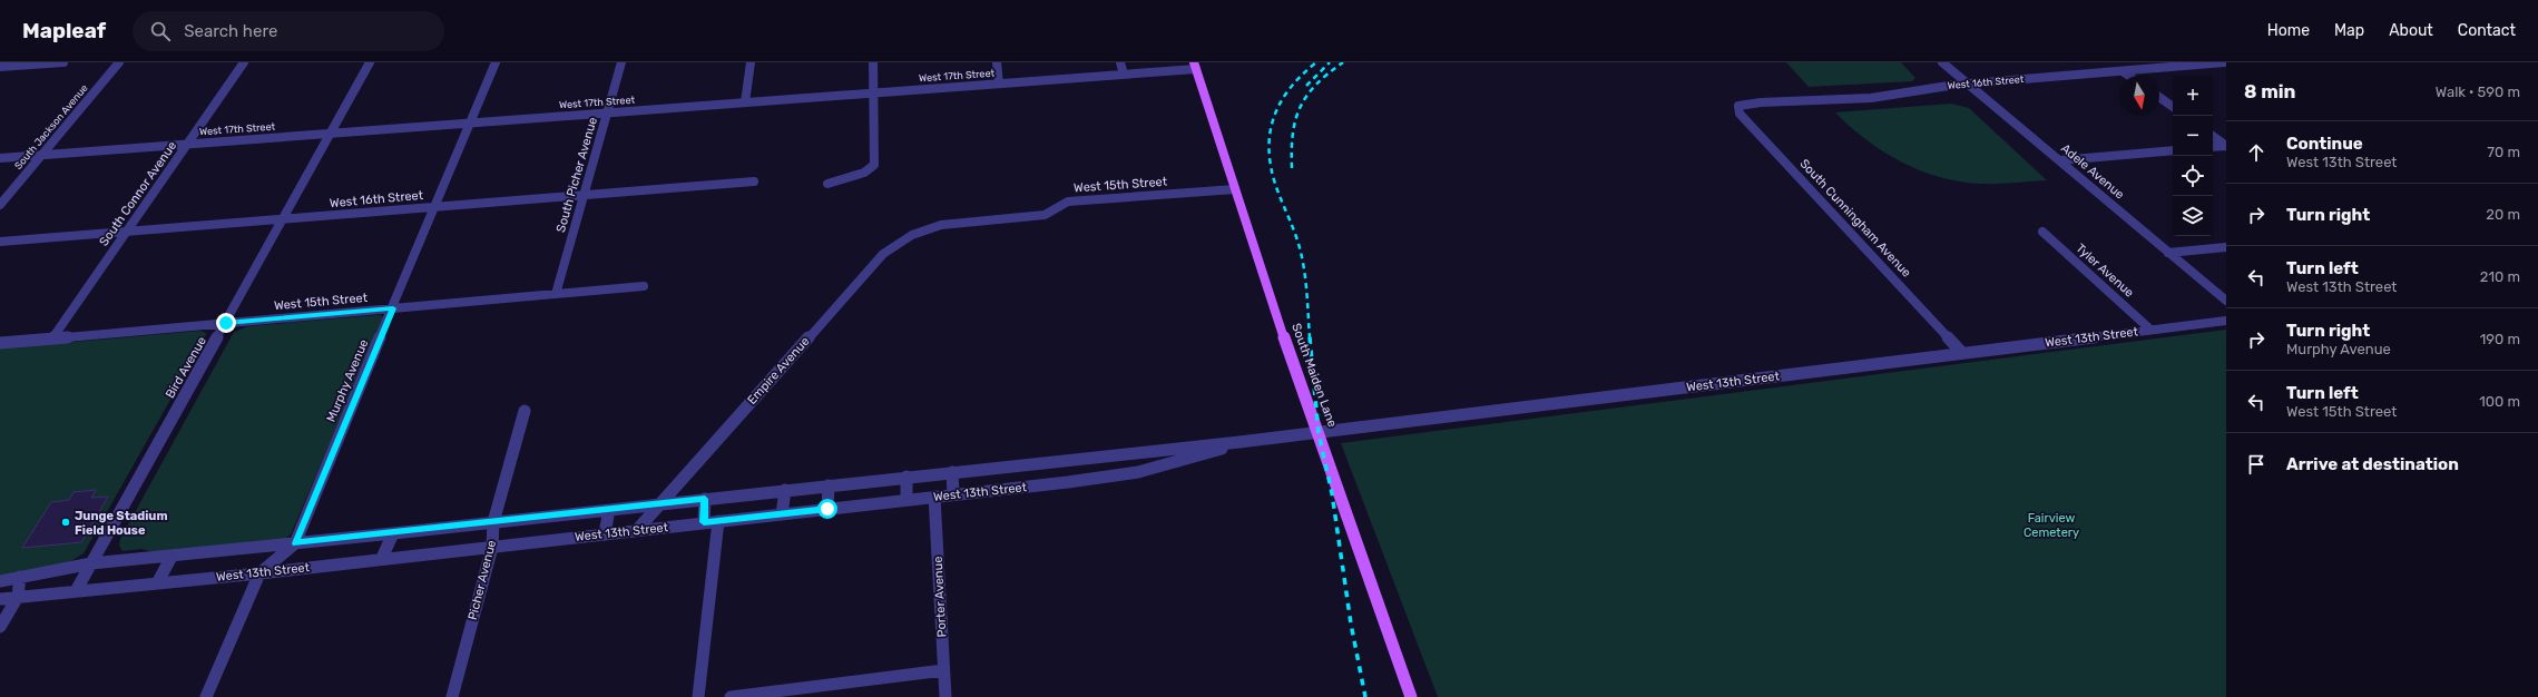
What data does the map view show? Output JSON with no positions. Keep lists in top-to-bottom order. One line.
{"streets":{"main road":["South Maiden Lane"],"street":["West 17th Street","West 16th Street","South Jackson Avenue","Adele Avenue","South Picher Avenue","West 15th Street","South Connor Avenue","South Cunningham Avenue","Tyler Avenue","West 13th Street","Bird Avenue","Empire Avenue","Murphy Avenue","Picher Avenue","Porter Avenue"]},"crossings":[["West 17th Street","South Jackson Avenue"],["West 17th Street","South Picher Avenue"],["West 17th Street","South Connor Avenue"],["West 17th Street","Bird Avenue"],["West 17th Street","South Maiden Lane"],["West 17th Street","Murphy Avenue"],["West 16th Street","Adele Avenue"],["West 16th Street","South Picher Avenue"],["West 16th Street","South Connor Avenue"],["West 16th Street","South Cunningham Avenue"],["West 16th Street","Bird Avenue"],["West 16th Street","Murphy Avenue"],["South Picher Avenue","West 15th Street"],["West 15th Street","South Connor Avenue"],["West 15th Street","Bird Avenue"],["West 15th Street","Empire Avenue"],["West 15th Street","South Maiden Lane"],["West 15th Street","Murphy Avenue"],["South Cunningham Avenue","West 13th Street"],["Tyler Avenue","West 13th Street"],["West 13th Street","Bird Avenue"],["West 13th Street","Empire Avenue"],["West 13th Street","South Maiden Lane"],["West 13th Street","Murphy Avenue"],["West 13th Street","Picher Avenue"],["West 13th Street","Porter Avenue"]],"parks":["Fairview Cemetery"],"places":["Junge Stadium Field House"],"north":"bottom","page":{"header":"Mapleaf","search":"Search here","nav":["Home","Map","About","Contact"],"heading":["8 min","Walk · 590 m"],"map_buttons":["+","−"],"list":[["Continue","West 13th Street","70 m"],["Turn right","20 m"],["Turn left","West 13th Street","210 m"],["Turn right","Murphy Avenue","190 m"],["Turn left","West 15th Street","100 m"],"Arrive at destination"]}}
